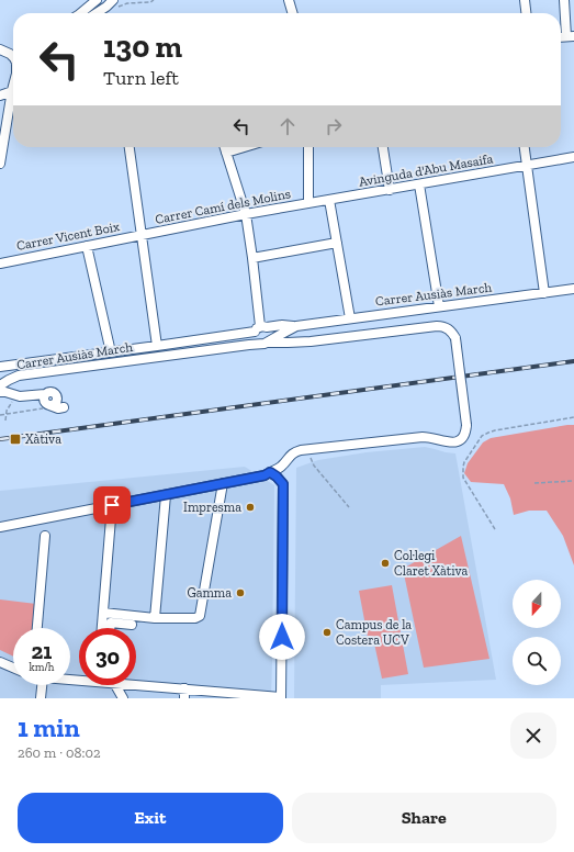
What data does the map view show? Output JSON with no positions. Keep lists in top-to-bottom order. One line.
{"streets":{"street":["Avinguda d'Abu Masaifa","Carrer Camí dels Molins","Carrer Vicent Boix","Carrer Ausiàs March"]},"crossings":[["Avinguda d'Abu Masaifa","Carrer Camí dels Molins"],["Carrer Camí dels Molins","Carrer Vicent Boix"]],"places":{"transit":["Xàtiva"],"other":["Impresma","Col·legi Claret Xàtiva","Gamma","Campus de la Costera UCV"]},"north":"bottom","page":{"turn":["130 m","Turn left"],"speed":"21 km/h","limit":"30","heading":["1 min","260 m · 08:02"],"buttons":["Exit","Share"]}}
